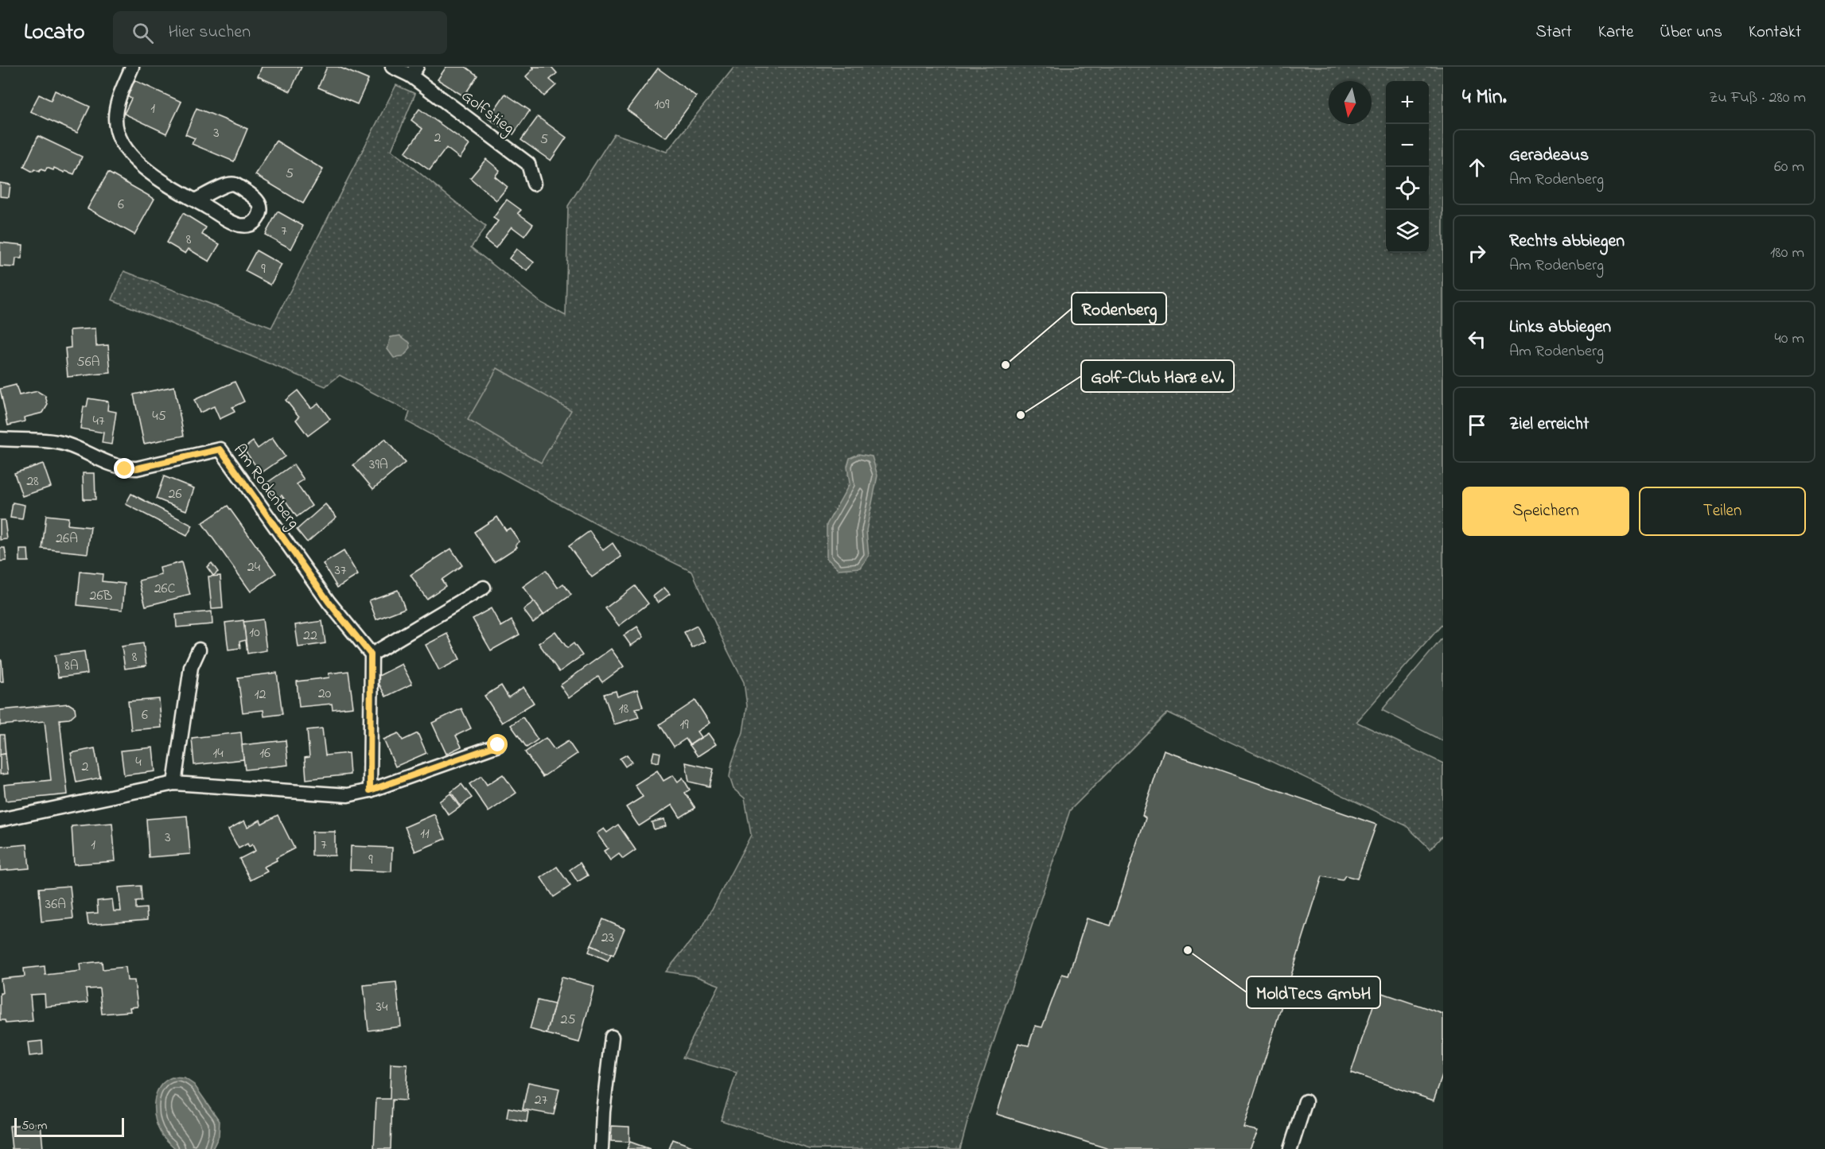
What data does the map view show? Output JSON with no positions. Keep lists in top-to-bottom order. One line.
{"streets":{"street":["Golfstieg","Am Rodenberg"]},"places":["Rodenberg","Golf-Club Harz e.V.","MoldTecs GmbH"],"house_numbers":["109","1","3","2","5","5","6","7","8","9","56A","45","47","39A","28","26","26A","24","37","26C","26B","10","22","8","8A","20","12","18","6","19","14","16","4","2","11","3","1","7","9","36A","23","34","25","27"],"scale_bar":"50 m","north":"bottom","page":{"header":"Locato","search":"Hier suchen","nav":["Start","Karte","Über uns","Kontakt"],"heading":["4 Min.","Zu Fuß · 280 m"],"map_buttons":["+","−"],"list":[["Geradeaus","Am Rodenberg","60 m"],["Rechts abbiegen","Am Rodenberg","180 m"],["Links abbiegen","Am Rodenberg","40 m"],"Ziel erreicht"],"buttons":["Speichern","Teilen"],"scale":"50 m"}}
